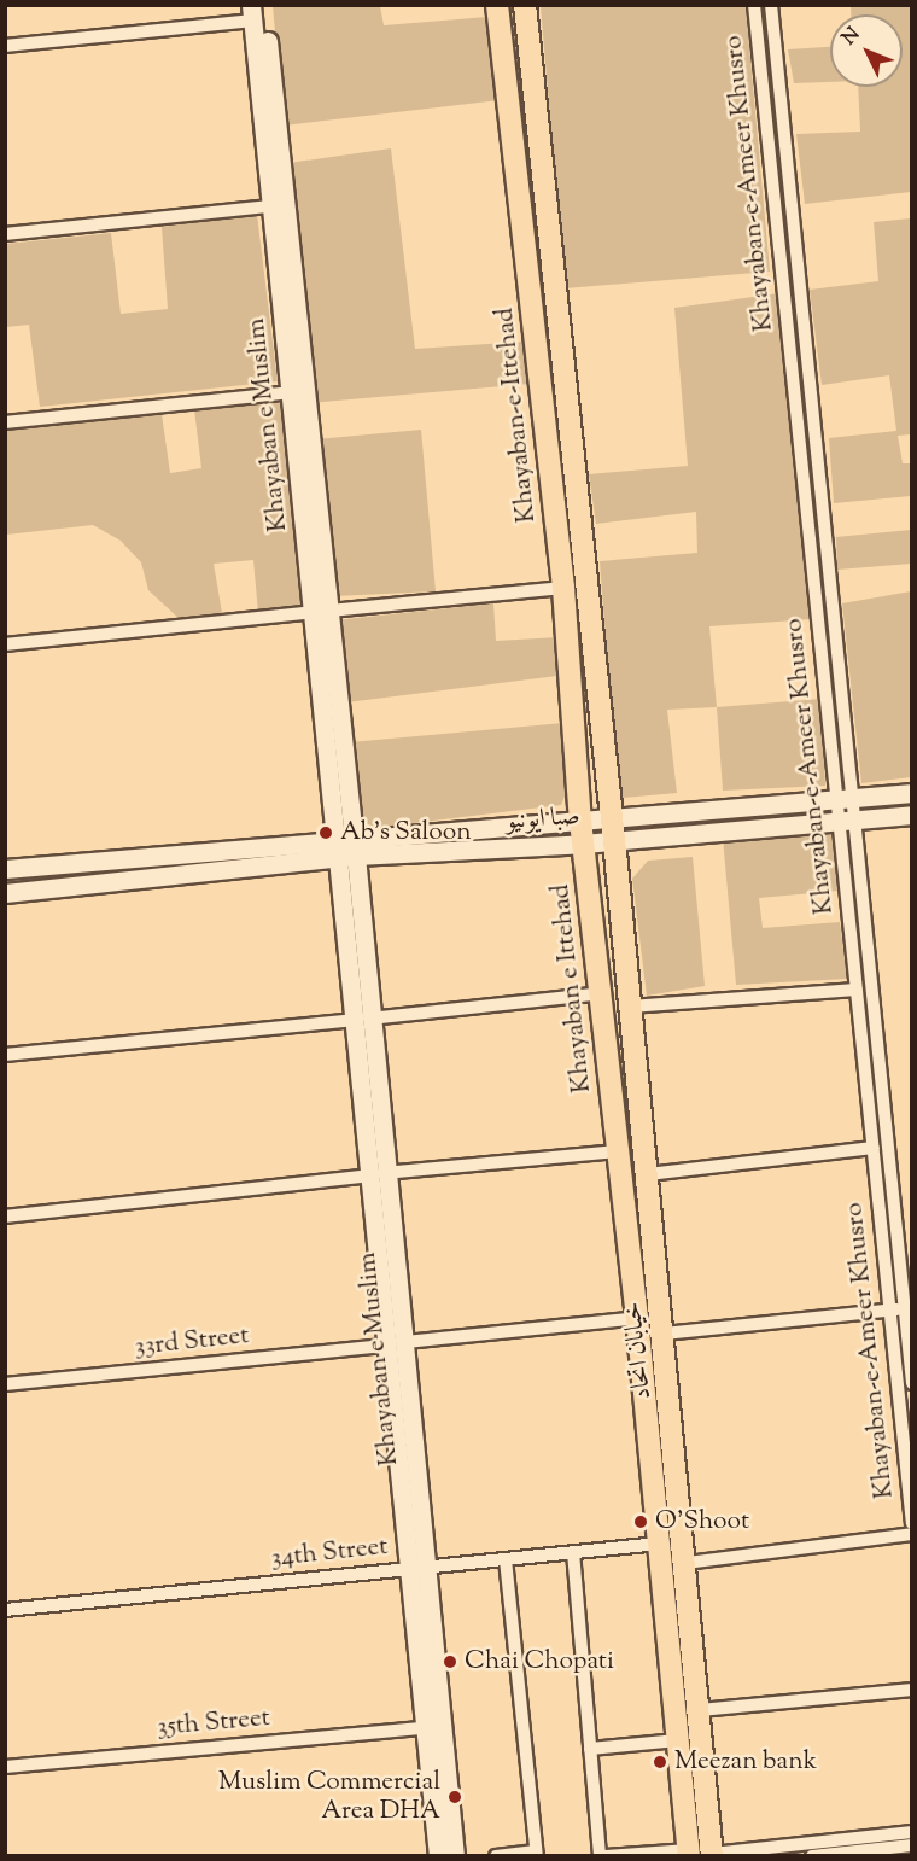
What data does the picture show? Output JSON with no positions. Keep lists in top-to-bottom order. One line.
{"streets":{"main road":["Khayaban-e-Ittehad","Khayaban e Ittehad","خیابان اتحاد"],"street":["Khayaban-e-Ameer Khusro","Khayaban e Muslim","صبا ایونیو","33rd Street","34th Street","35th Street"]},"crossings":[["Khayaban-e-Ameer Khusro","صبا ایونیو"],["Khayaban-e-Ittehad","صبا ایونیو"],["Khayaban-e-Ittehad","Khayaban e Ittehad"],["Khayaban e Muslim","صبا ایونیو"],["Khayaban e Muslim","33rd Street"],["Khayaban e Muslim","34th Street"],["Khayaban e Muslim","35th Street"],["صبا ایونیو","Khayaban e Ittehad"],["صبا ایونیو","خیابان اتحاد"]],"places":["Ab's Saloon","O'Shoot","Chai Chopati","Meezan bank","Muslim Commercial Area DHA"],"north":"top left"}
